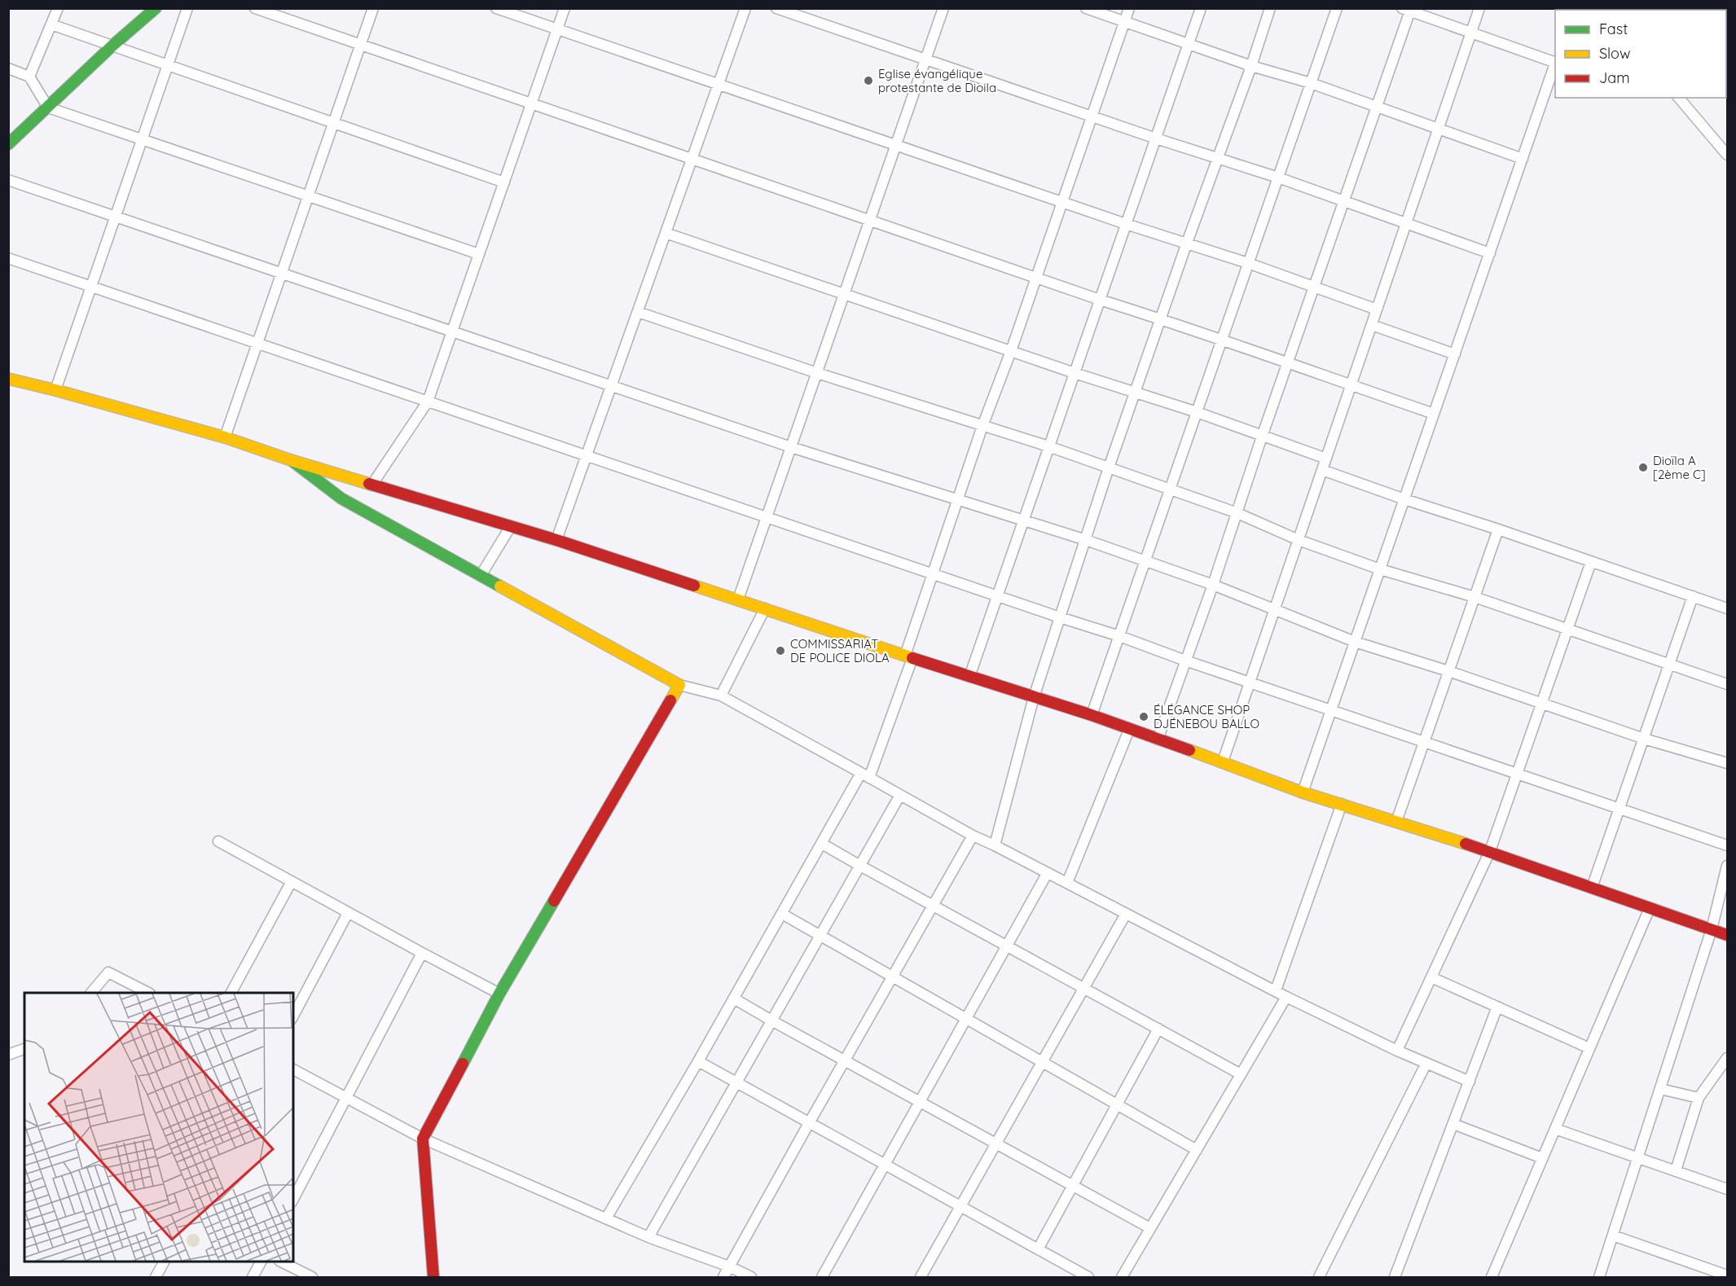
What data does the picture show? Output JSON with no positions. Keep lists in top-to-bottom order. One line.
{"places":["Eglise évangélique protestante de Dioila","Dioïla A [2ème C]","COMMISSARIAT DE POLICE DIOLA","ÉLÉGANCE SHOP DJÉNEBOU BALLO"],"legend":["Fast","Slow","Jam"]}
